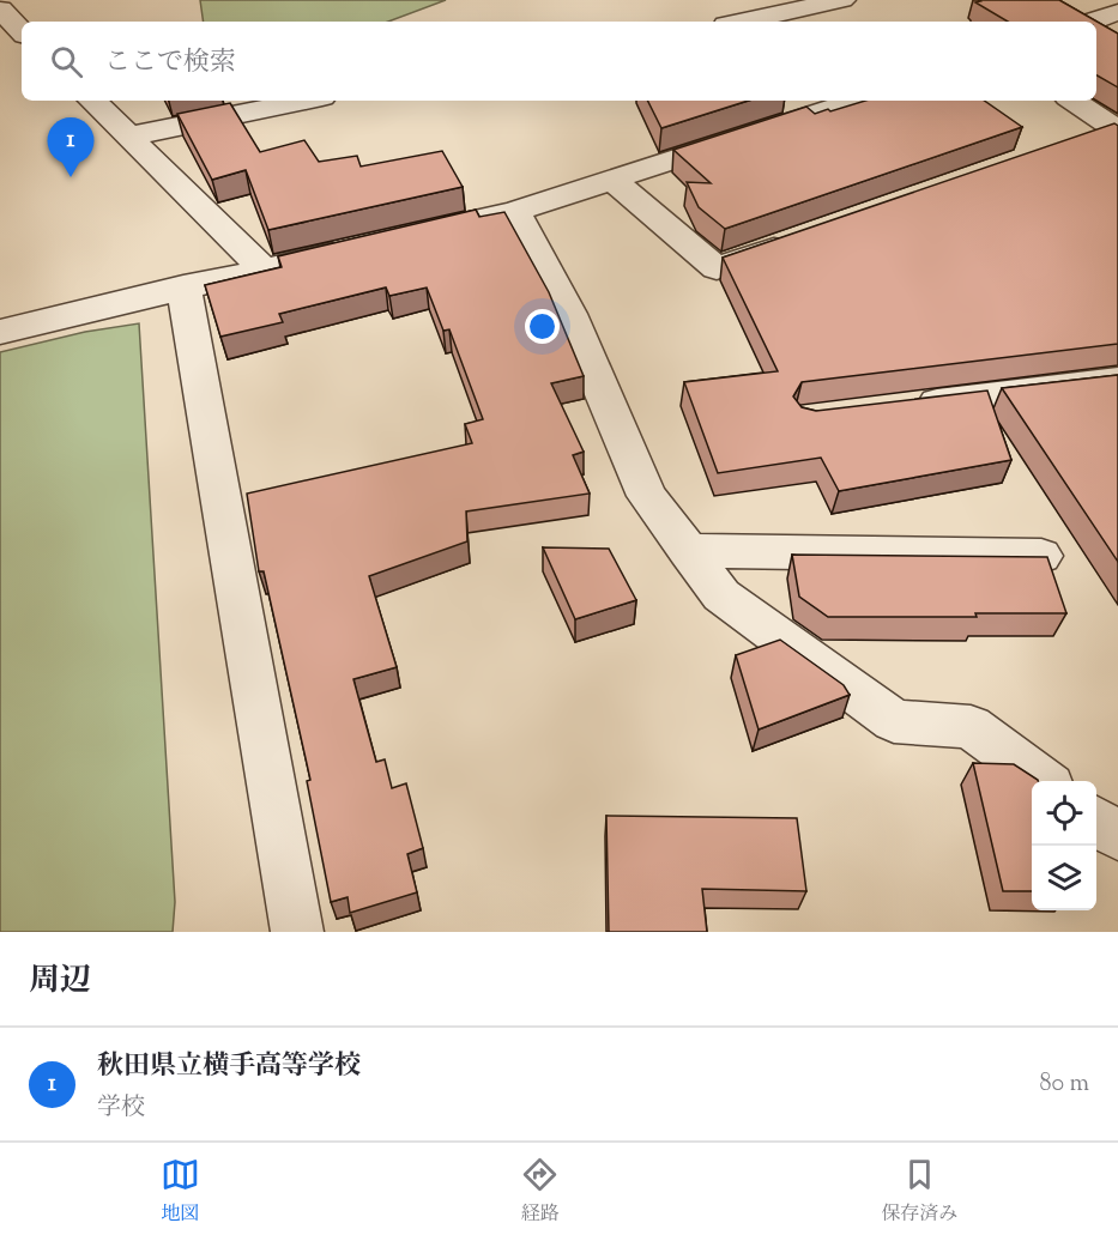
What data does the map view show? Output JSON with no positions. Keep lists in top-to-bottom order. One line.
{"page":{"search":"ここで検索","pins":"1","heading":"周辺","list":[{"mark":"1","name":"秋田県立横手高等学校","note":"学校","value":"80 m"}],"nav":["地図","経路","保存済み"]}}
